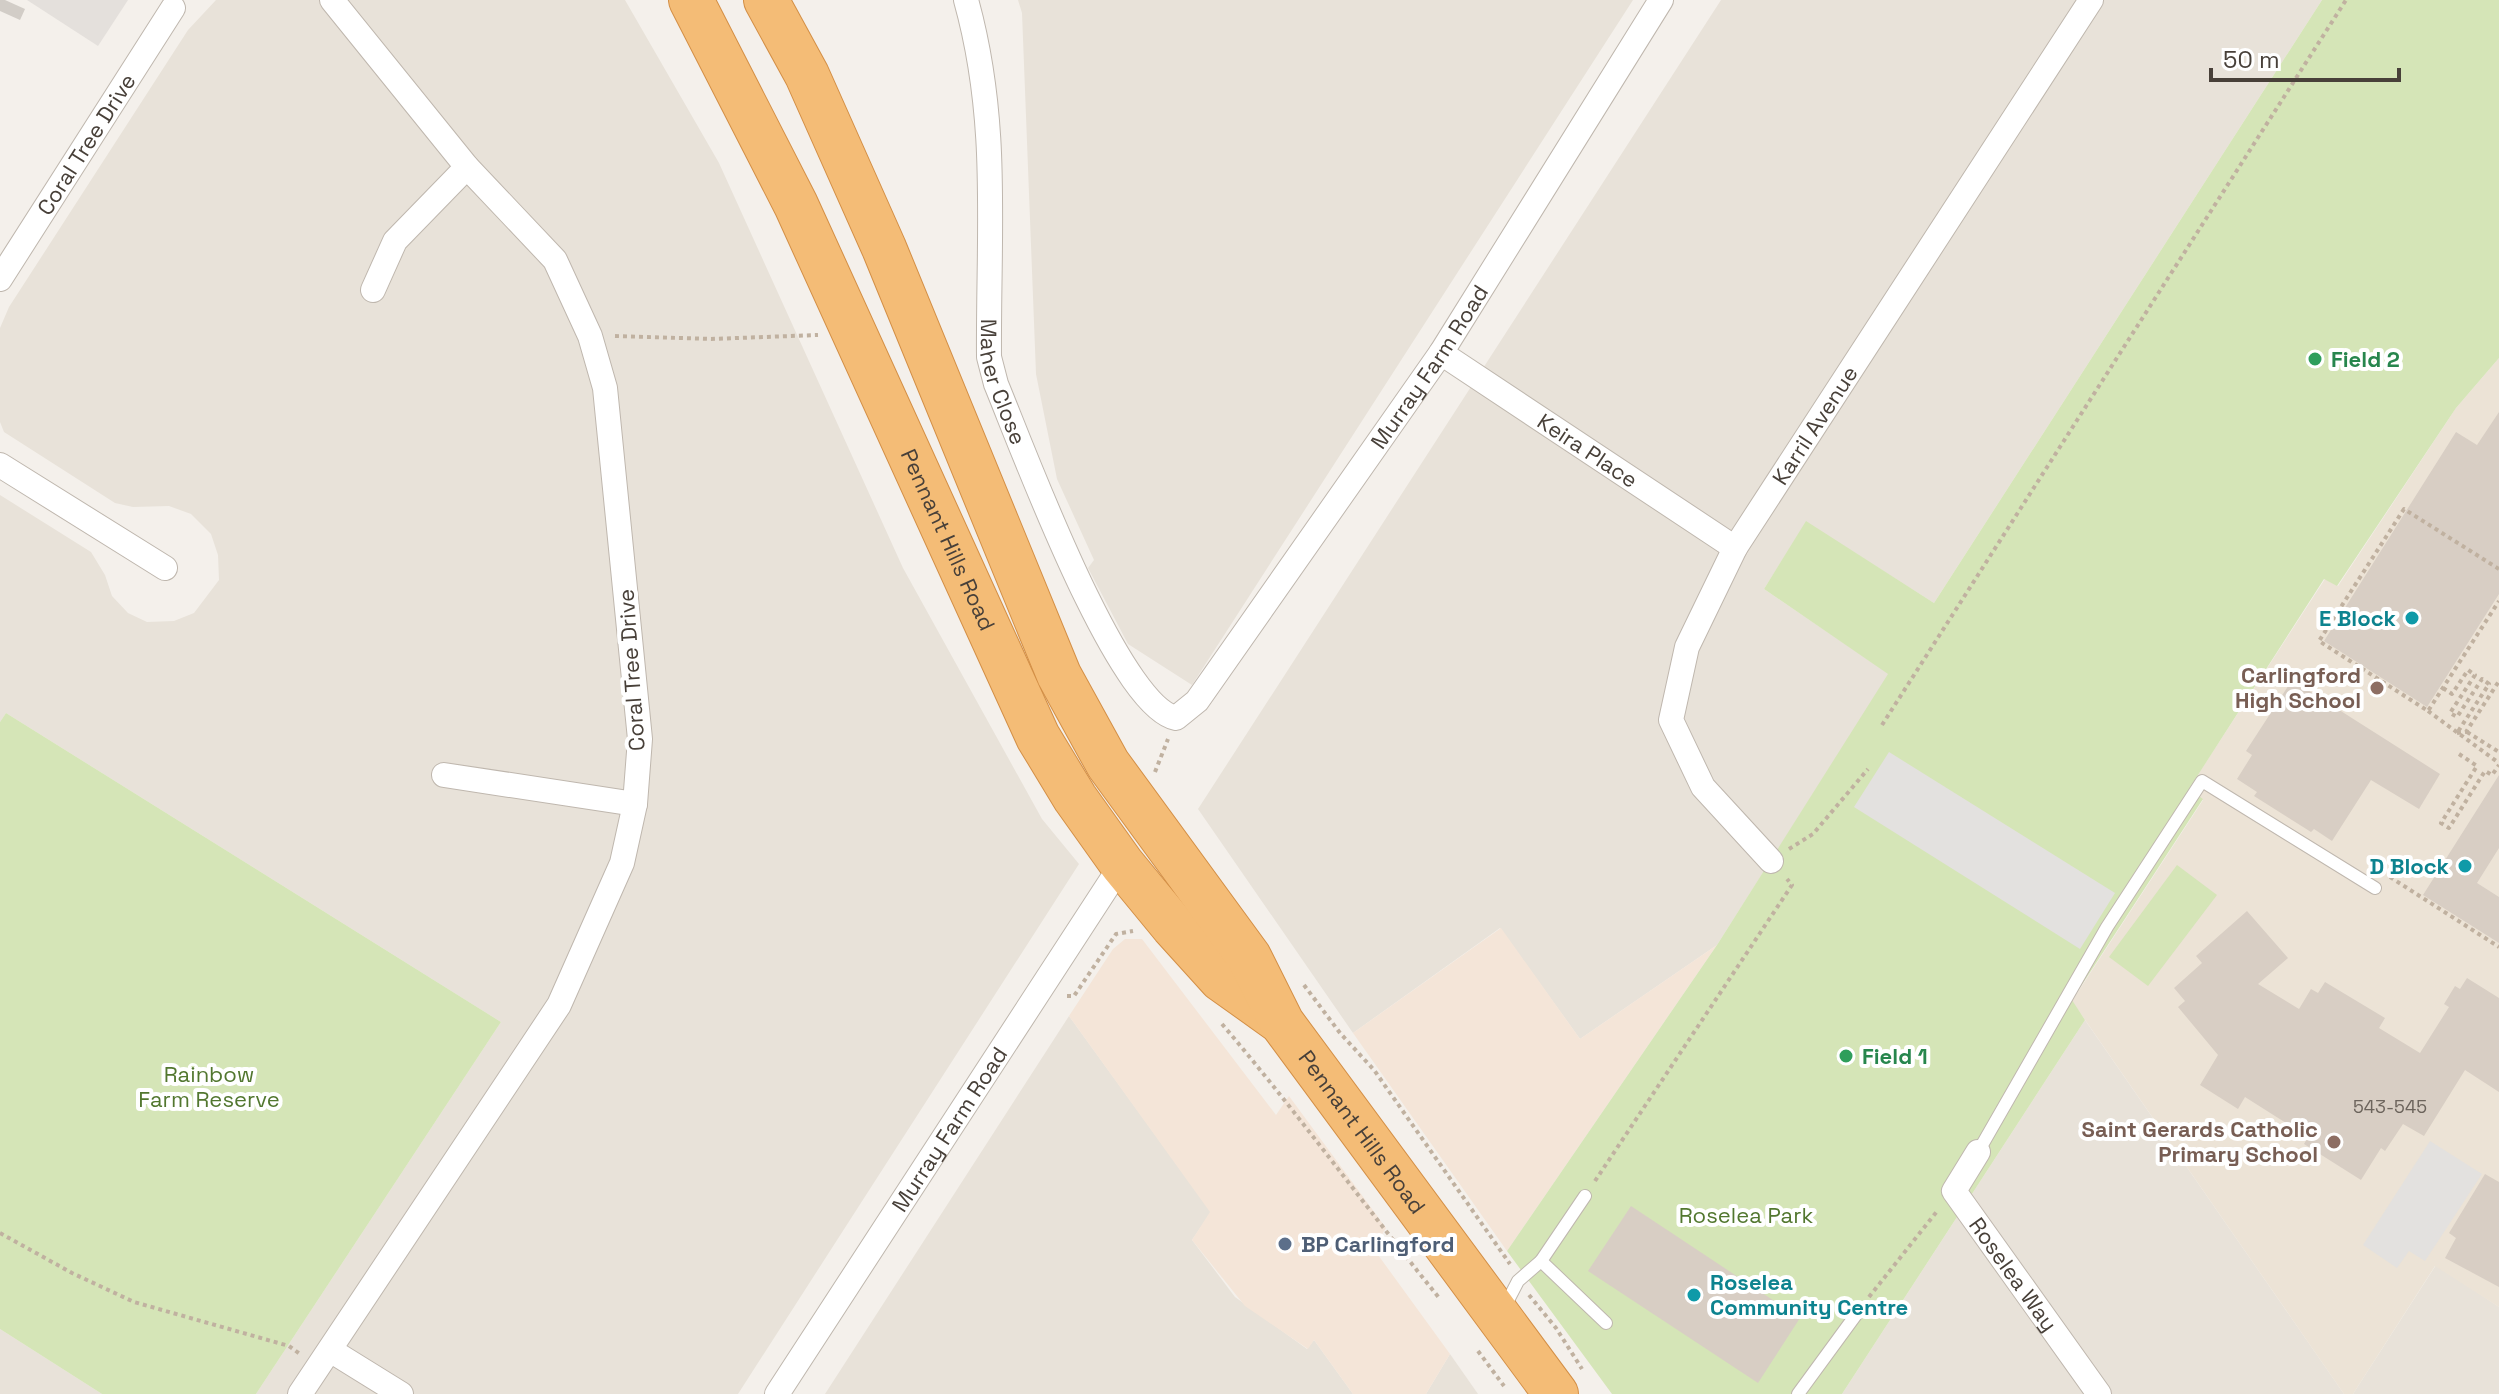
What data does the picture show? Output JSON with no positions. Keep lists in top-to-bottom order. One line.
{"streets":{"highway":["Pennant Hills Road"],"street":["Coral Tree Drive","Murray Farm Road","Maher Close","Karril Avenue","Keira Place","Roselea Way"]},"crossings":[["Murray Farm Road","Maher Close"],["Murray Farm Road","Keira Place"],["Murray Farm Road","Pennant Hills Road"],["Karril Avenue","Keira Place"]],"parks":["Rainbow Farm Reserve","Roselea Park"],"places":["Field 2","E Block","Carlingford High School","D Block","Field 1","Saint Gerards Catholic Primary School","BP Carlingford","Roselea Community Centre"],"house_numbers":["543-545"],"scale_bar":"50 m"}
